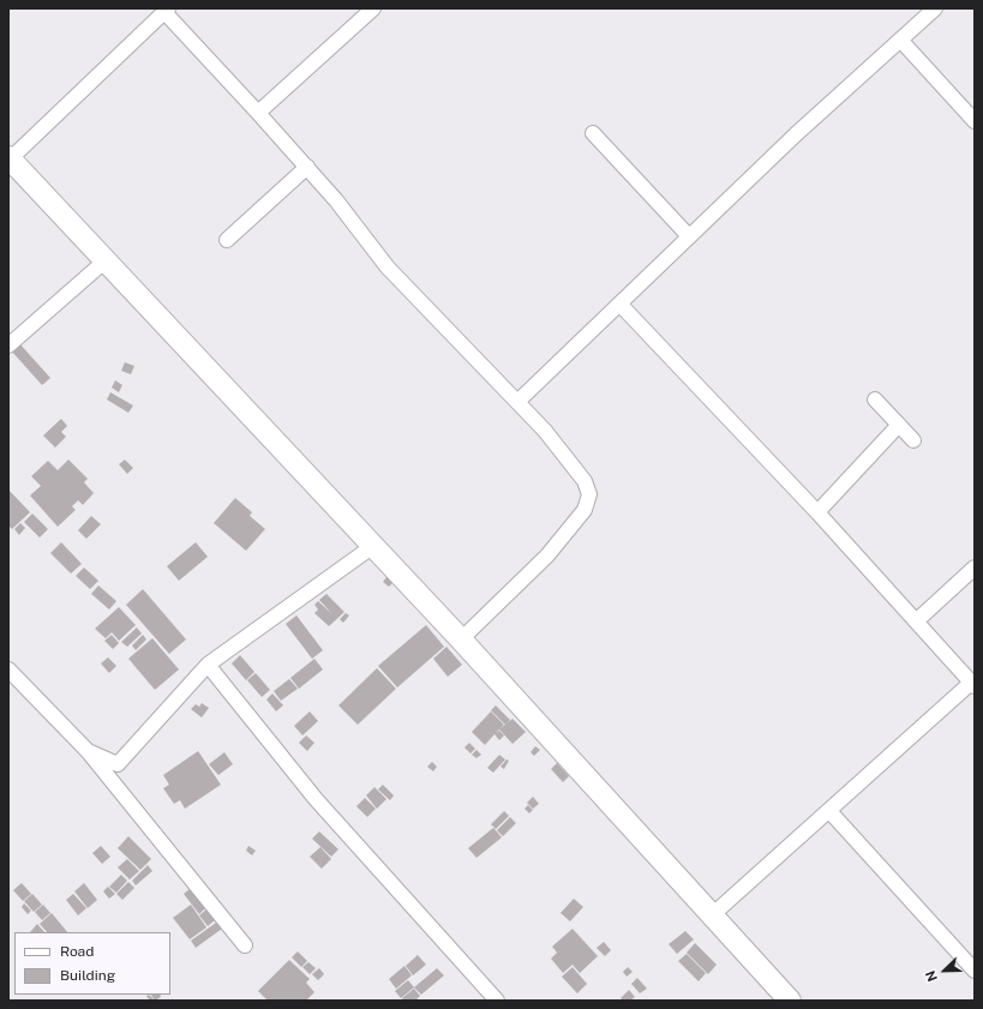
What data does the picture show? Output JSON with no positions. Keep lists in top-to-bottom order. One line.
{"legend":["Road","Building"],"north":"bottom left"}
